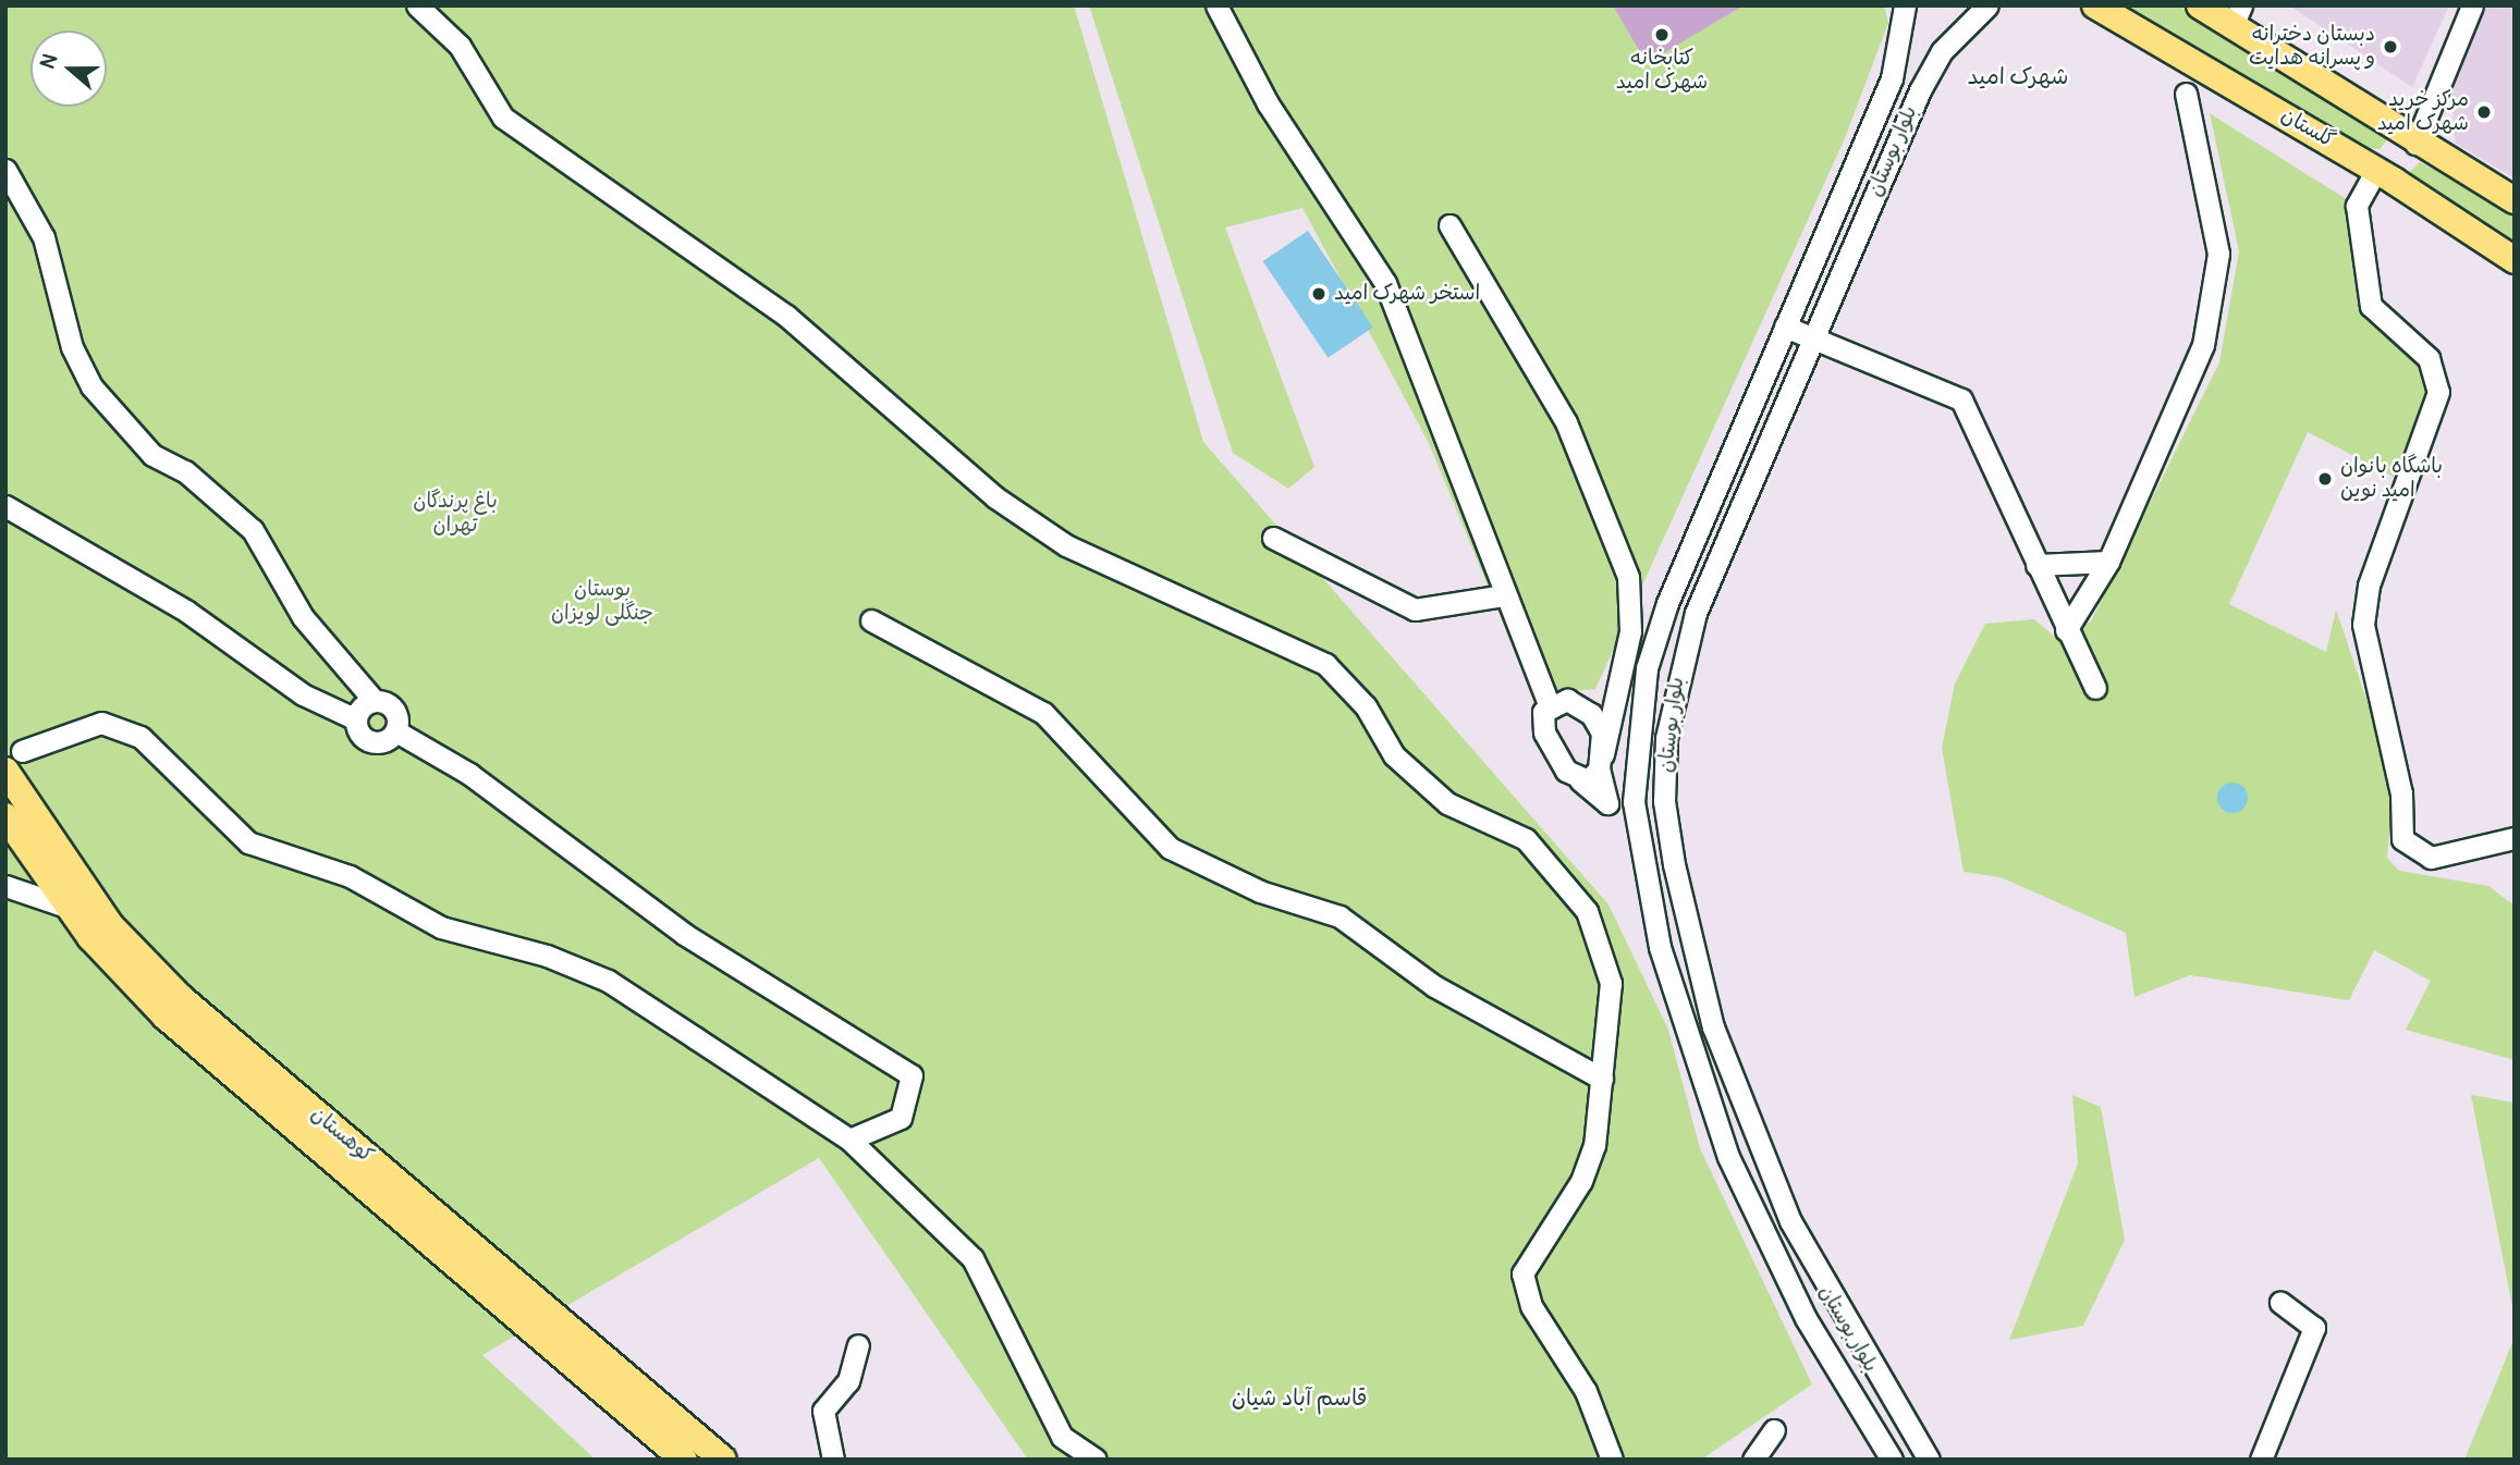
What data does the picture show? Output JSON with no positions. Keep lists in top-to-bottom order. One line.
{"streets":{"main road":["گلستان","کوهستان"],"street":["بلوار بوستان"]},"districts":["شهرک امید","قاسم آباد شیان"],"parks":["باغ پرندگان تهران","بوستان جنگلی لویزان"],"places":["کتابخانه شهرک امید","دبستان دخترانه و پسرانه هدایت","مرکز خرید شهرک امید","استخر شهرک امید","باشگاه بانوان امید نوین"],"north":"left"}
